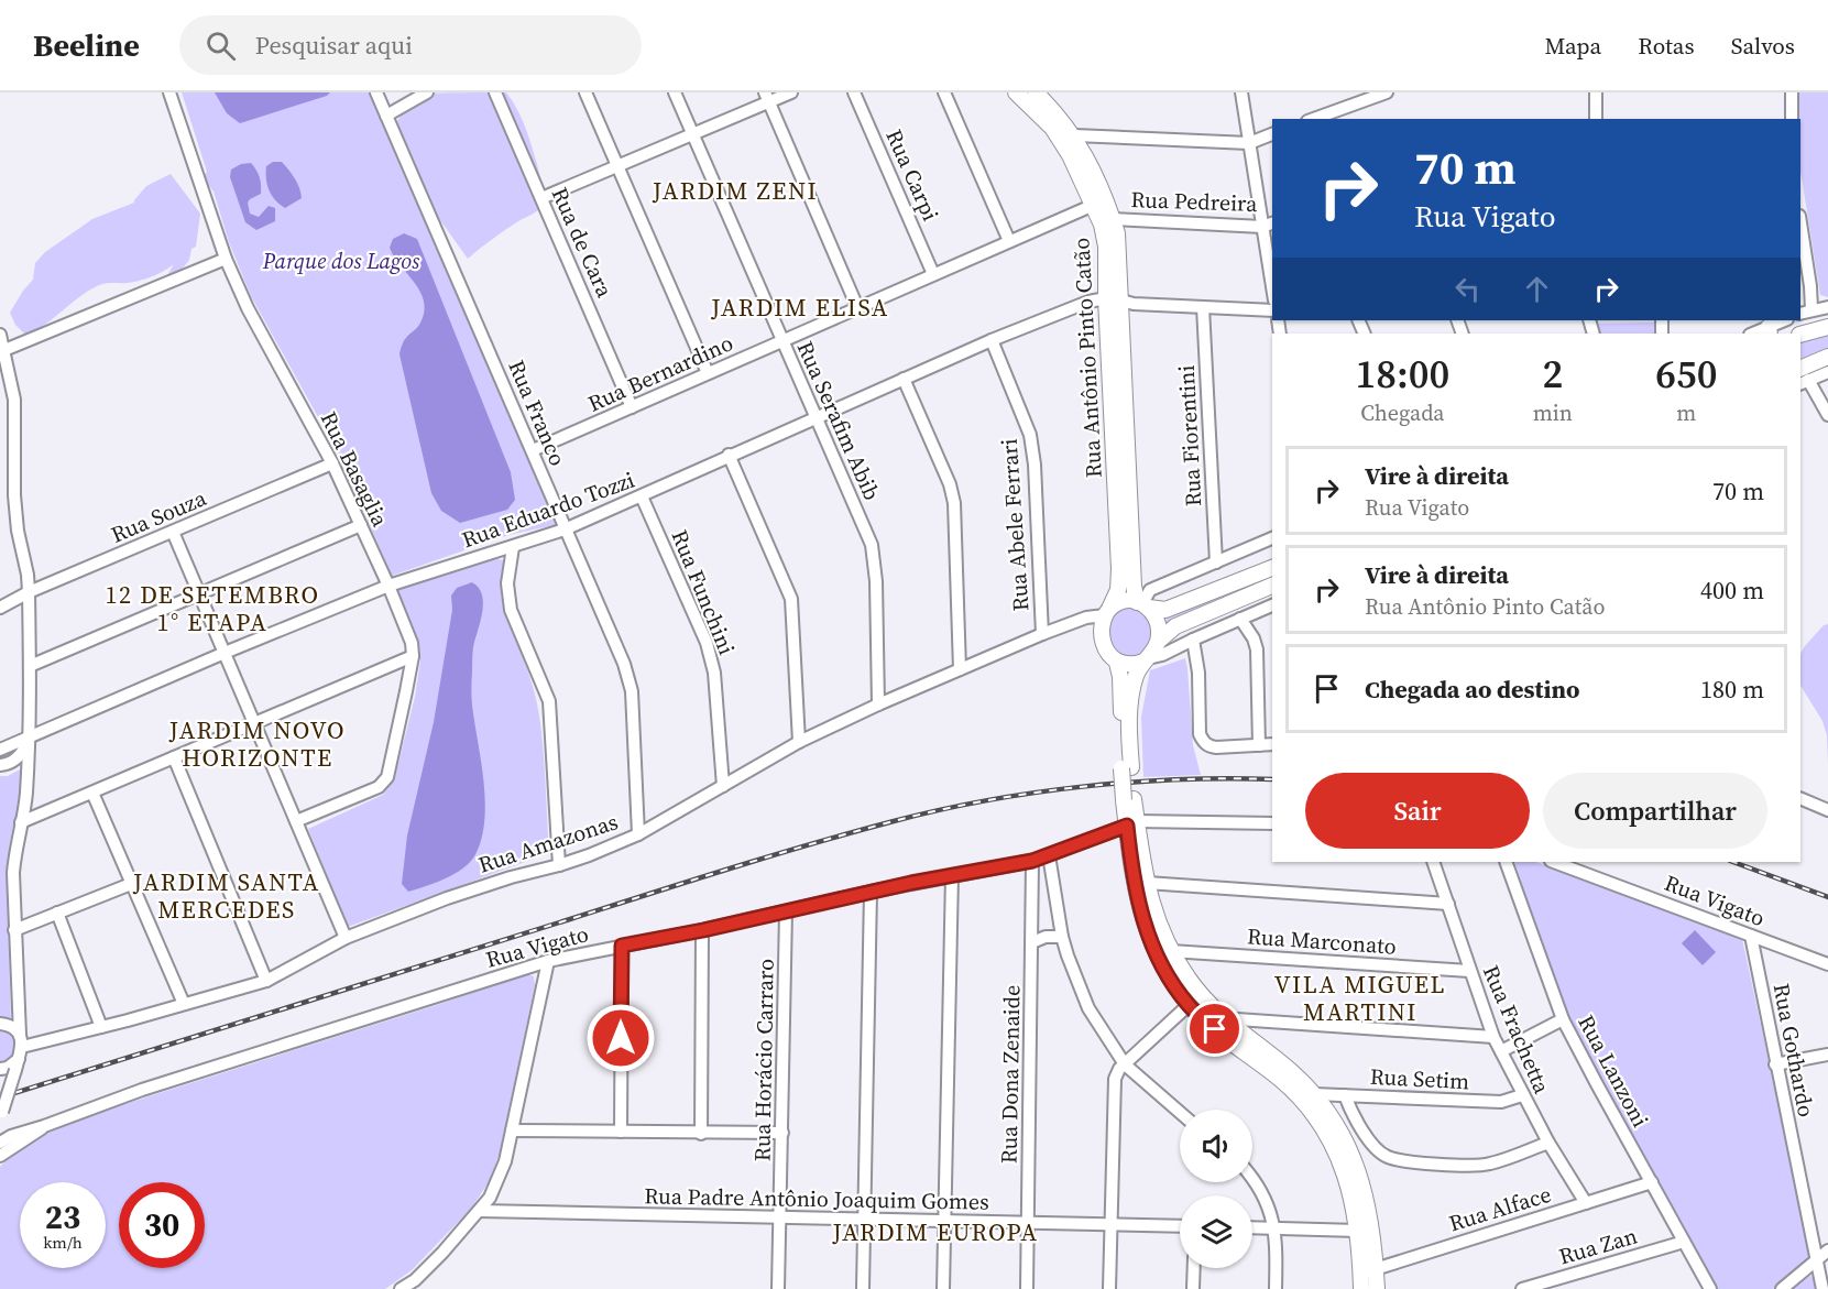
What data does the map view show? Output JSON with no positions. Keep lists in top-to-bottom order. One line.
{"streets":{"main road":["Rua Antônio Pinto Catão"],"street":["Rua Carpi","Rua Pedreira","Rua de Cara","Rua Bernardino","Rua Franco","Rua Serafim Abib","Rua Fiorentini","Rua Basaglia","Rua Eduardo Tozzi","Rua Souza","Rua Abele Ferrari","Rua Funchini","Rua Amazonas","Rua Vigato","Rua Marconato","Rua Frachetta","Rua Gothardo","Rua Horácio Carraro","Rua Lanzoni","Rua Dona Zenaide","Rua Setim","Rua Padre Antônio Joaquim Gomes","Rua Alface","Rua Zan"]},"crossings":[["Rua Carpi","Rua Bernardino"],["Rua Pedreira","Rua Antônio Pinto Catão"],["Rua de Cara","Rua Bernardino"],["Rua Antônio Pinto Catão","Rua Bernardino"],["Rua Antônio Pinto Catão","Rua Eduardo Tozzi"],["Rua Antônio Pinto Catão","Rua Amazonas"],["Rua Bernardino","Rua Franco"],["Rua Bernardino","Rua Serafim Abib"],["Rua Franco","Rua Eduardo Tozzi"],["Rua Franco","Rua Amazonas"],["Rua Serafim Abib","Rua Eduardo Tozzi"],["Rua Serafim Abib","Rua Amazonas"],["Rua Basaglia","Rua Eduardo Tozzi"],["Rua Basaglia","Rua Souza"],["Rua Eduardo Tozzi","Rua Abele Ferrari"],["Rua Eduardo Tozzi","Rua Funchini"],["Rua Abele Ferrari","Rua Amazonas"],["Rua Funchini","Rua Amazonas"],["Rua Vigato","Rua Gothardo"],["Rua Vigato","Rua Horácio Carraro"],["Rua Vigato","Rua Dona Zenaide"],["Rua Marconato","Rua Frachetta"],["Rua Frachetta","Rua Setim"],["Rua Frachetta","Rua Alface"],["Rua Horácio Carraro","Rua Padre Antônio Joaquim Gomes"],["Rua Lanzoni","Rua Alface"],["Rua Lanzoni","Rua Zan"],["Rua Dona Zenaide","Rua Padre Antônio Joaquim Gomes"]],"districts":["JARDIM ZENI","JARDIM ELISA","12 DE SETEMBRO 1° ETAPA","JARDIM NOVO HORIZONTE","JARDIM SANTA MERCEDES","VILA MIGUEL MARTINI","JARDIM EUROPA"],"parks":["Parque dos Lagos"],"page":{"header":"Beeline","search":"Pesquisar aqui","nav":["Mapa","Rotas","Salvos"],"turn":["70 m","Rua Vigato"],"eta":["18:00","Chegada","2","min","650","m"],"list":[{"name":"Vire à direita","note":"Rua Vigato","value":"70 m"},{"name":"Vire à direita","note":"Rua Antônio Pinto Catão","value":"400 m"},{"name":"Chegada ao destino","value":"180 m"}],"buttons":["Sair","Compartilhar"],"speed":"23 km/h","limit":"30"}}
